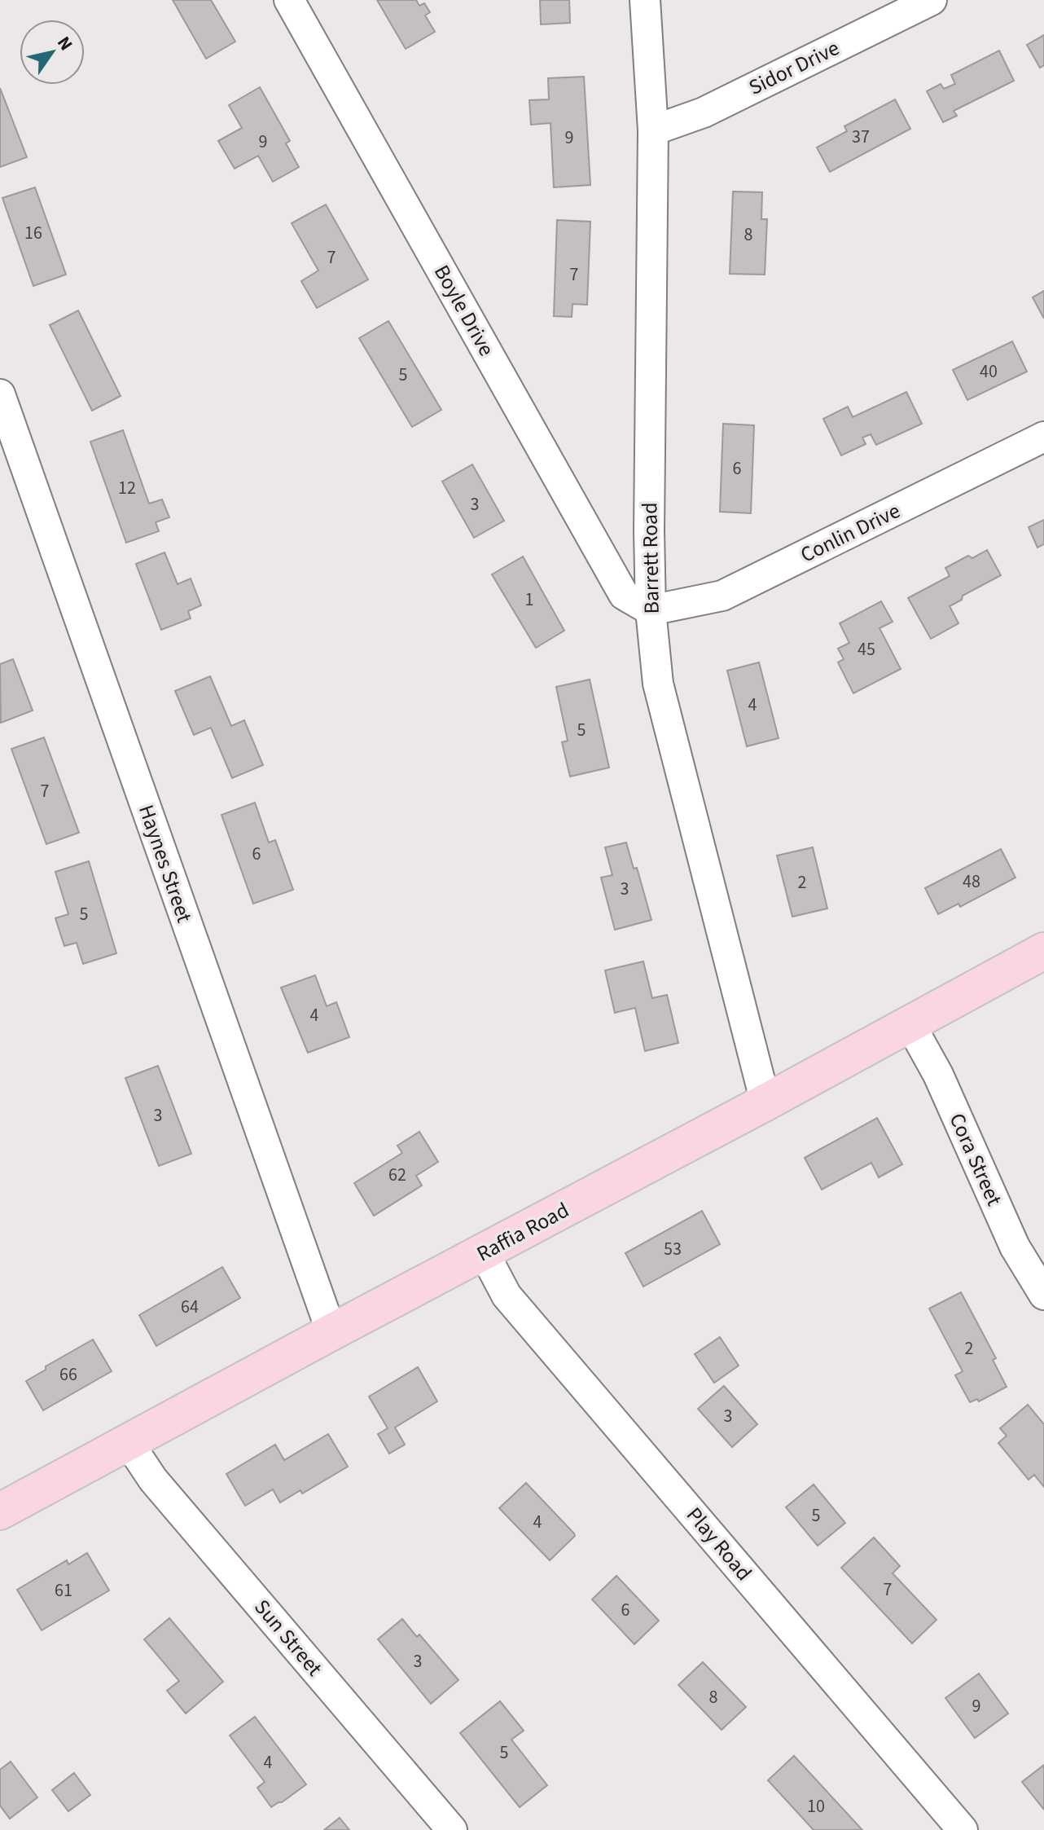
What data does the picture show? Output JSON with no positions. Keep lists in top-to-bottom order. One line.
{"streets":{"main road":["Raffia Road"],"street":["Sidor Drive","Boyle Drive","Conlin Drive","Barrett Road","Haynes Street","Cora Street","Play Road","Sun Street"]},"crossings":[["Sidor Drive","Barrett Road"],["Boyle Drive","Conlin Drive"],["Boyle Drive","Barrett Road"],["Conlin Drive","Barrett Road"],["Barrett Road","Raffia Road"],["Haynes Street","Raffia Road"],["Cora Street","Raffia Road"],["Raffia Road","Play Road"],["Raffia Road","Sun Street"]],"house_numbers":["37","9","9","16","8","7","7","40","5","6","12","3","1","45","4","5","7","6","48","2","3","5","4","3","62","53","64","2","66","3","5","4","7","61","6","3","8","9","5","4","10"],"north":"top right"}
